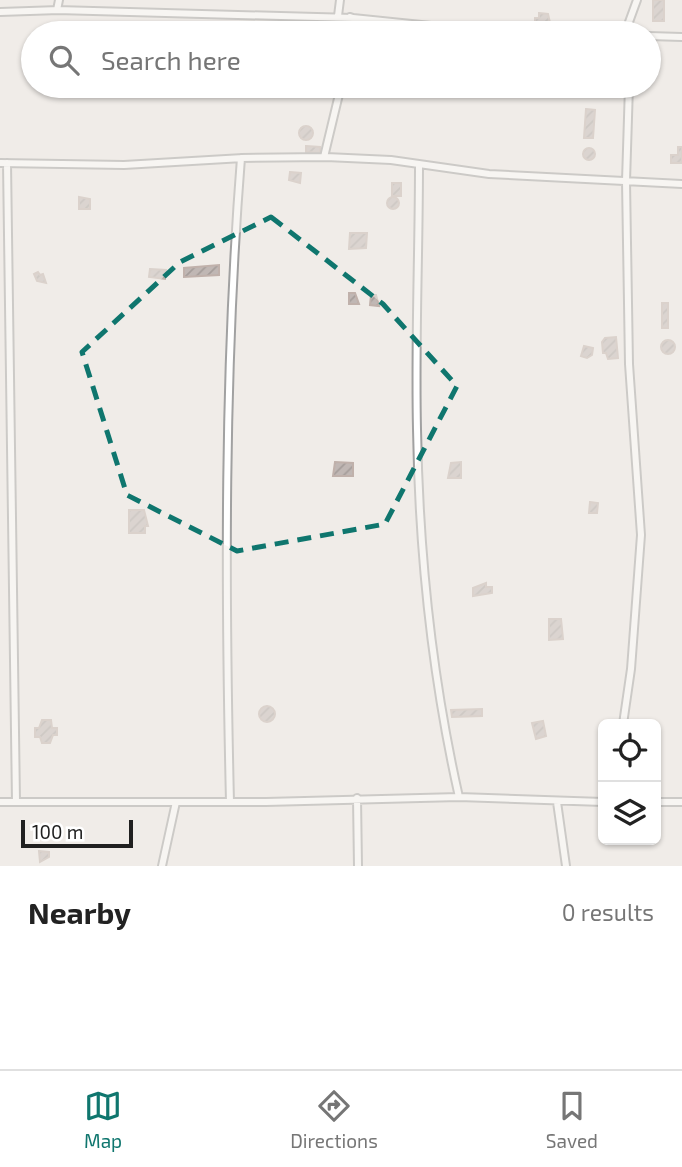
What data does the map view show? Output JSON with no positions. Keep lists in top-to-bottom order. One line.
{"scale_bar":"100 m","page":{"search":"Search here","scale":"100 m","heading":["Nearby","0 results"],"nav":["Map","Directions","Saved"]}}
